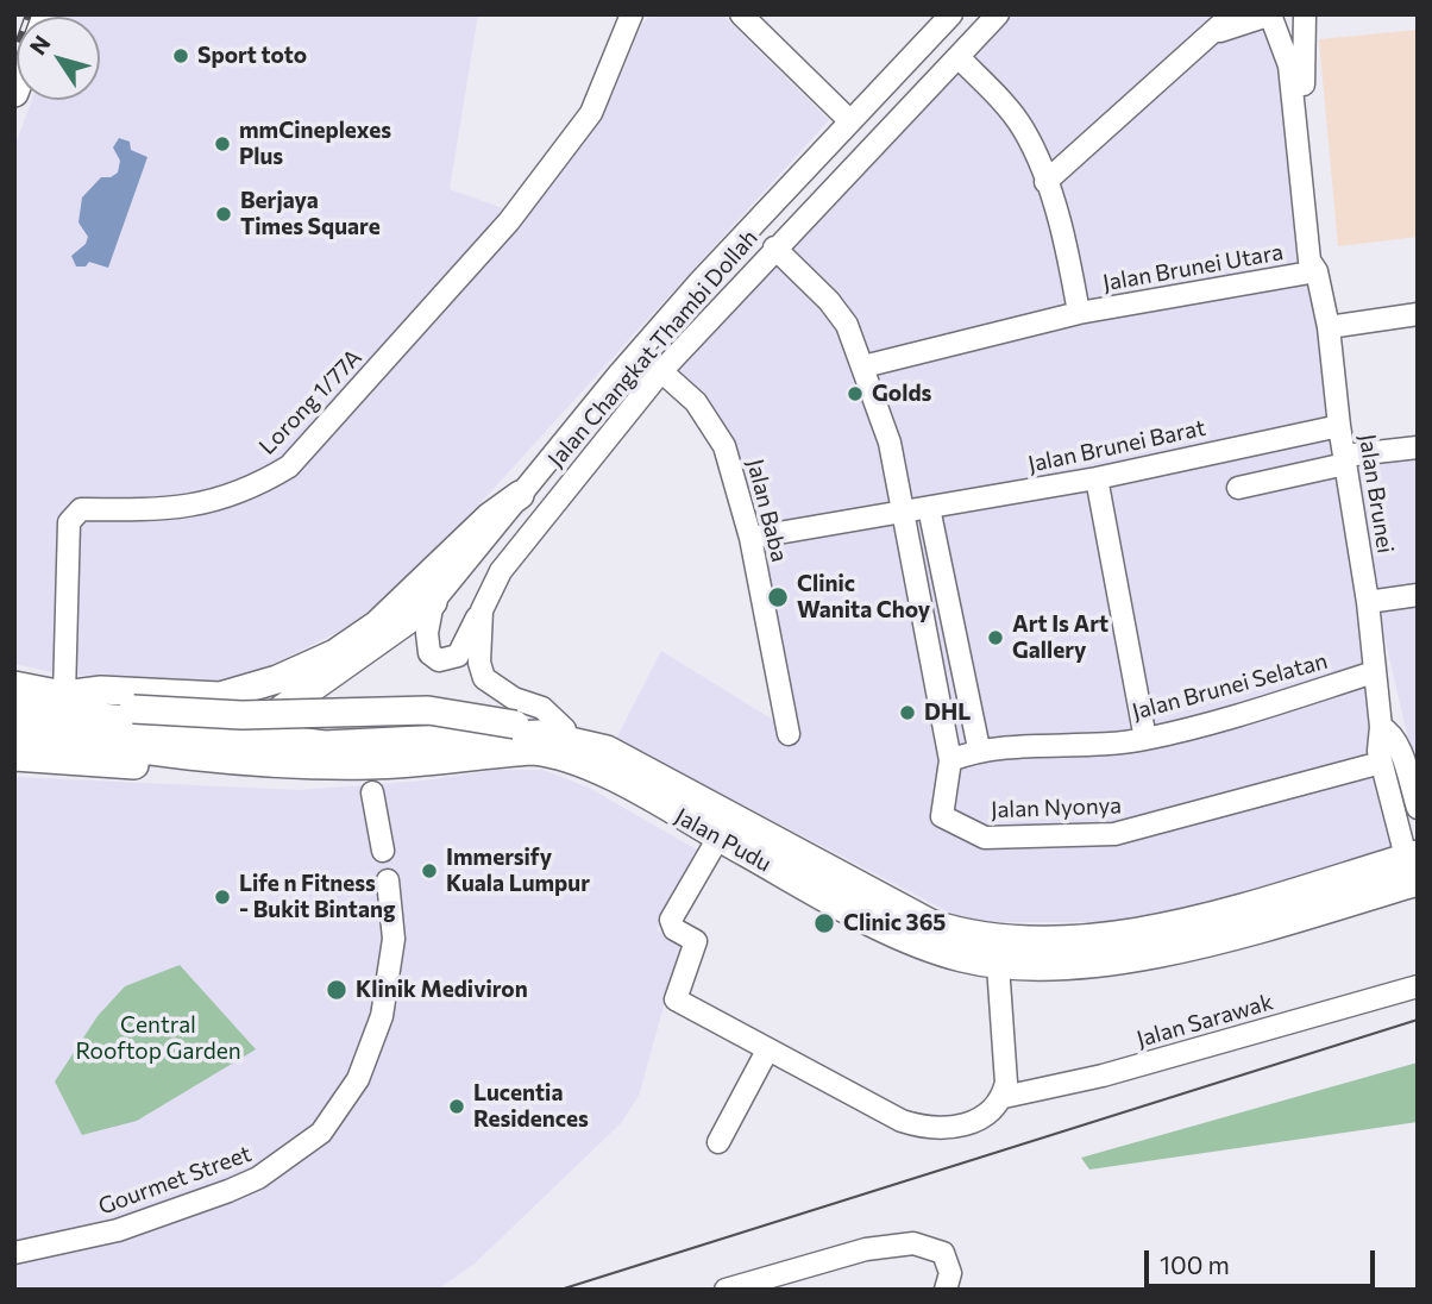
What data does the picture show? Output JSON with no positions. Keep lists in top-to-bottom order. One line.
{"streets":{"main road":["Jalan Pudu"],"street":["Jalan Brunei Utara","Jalan Changkat Thambi Dollah","Lorong 1/77A","Jalan Brunei Barat","Jalan Brunei","Jalan Baba","Jalan Brunei Selatan","Jalan Nyonya","Jalan Sarawak","Gourmet Street"]},"crossings":[["Jalan Brunei Utara","Jalan Changkat Thambi Dollah"],["Jalan Brunei Utara","Jalan Brunei"],["Jalan Brunei Utara","Jalan Nyonya"],["Jalan Changkat Thambi Dollah","Jalan Baba"],["Jalan Changkat Thambi Dollah","Jalan Nyonya"],["Jalan Brunei Barat","Jalan Brunei"],["Jalan Brunei Barat","Jalan Baba"],["Jalan Brunei Barat","Jalan Nyonya"],["Jalan Brunei","Jalan Brunei Selatan"],["Jalan Brunei","Jalan Nyonya"],["Jalan Brunei","Jalan Pudu"],["Jalan Brunei Selatan","Jalan Nyonya"],["Jalan Pudu","Jalan Sarawak"]],"parks":["Central Rooftop Garden"],"places":["Sport toto","mmCineplexes Plus","Berjaya Times Square","Golds","Clinic Wanita Choy","Art Is Art Gallery","DHL","Immersify Kuala Lumpur","Life n Fitness - Bukit Bintang","Clinic 365","Klinik Mediviron","Lucentia Residences"],"scale_bar":"100 m","north":"top left"}
